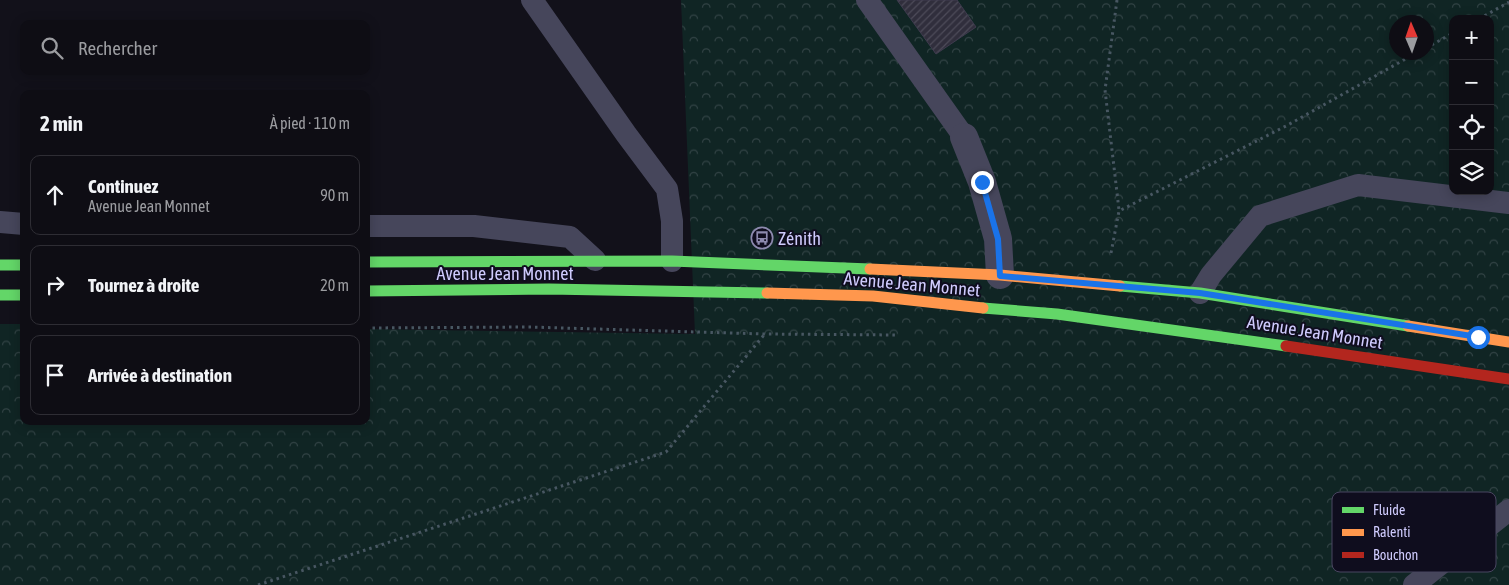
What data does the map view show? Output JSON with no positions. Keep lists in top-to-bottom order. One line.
{"streets":{"main road":["Avenue Jean Monnet"]},"places":{"bus stop":["Zénith"]},"legend":["Fluide","Ralenti","Bouchon"],"north":"top","page":{"map_buttons":["+","−"],"search":"Rechercher","heading":["2 min","À pied · 110 m"],"list":[["Continuez","Avenue Jean Monnet","90 m"],["Tournez à droite","20 m"],"Arrivée à destination"]}}
